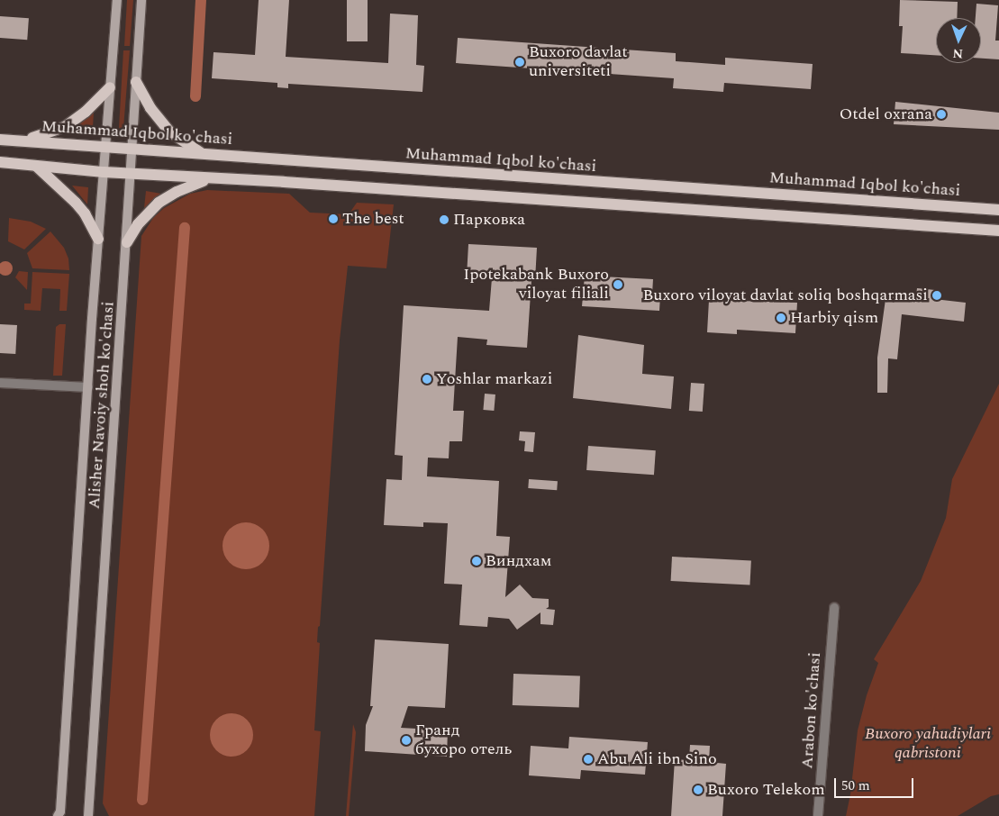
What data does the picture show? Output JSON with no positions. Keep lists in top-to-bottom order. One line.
{"streets":{"main road":["Muhammad Iqbol ko'chasi","Alisher Navoiy shoh ko'chasi"],"street":["Arabon ko'chasi"]},"crossings":[["Muhammad Iqbol ko'chasi","Alisher Navoiy shoh ko'chasi"]],"parks":["Buxoro yahudiylari qabristoni"],"places":["Buxoro davlat universiteti","Otdel oxrana","The best","Парковка","Ipotekabank Buxoro viloyat filiali","Buxoro viloyat davlat soliq boshqarmasi","Harbiy qism","Yoshlar markazi","Виндхам","Гранд бухоро отель","Abu Ali ibn Sino","Buxoro Telekom"],"scale_bar":"50 m","north":"bottom"}
